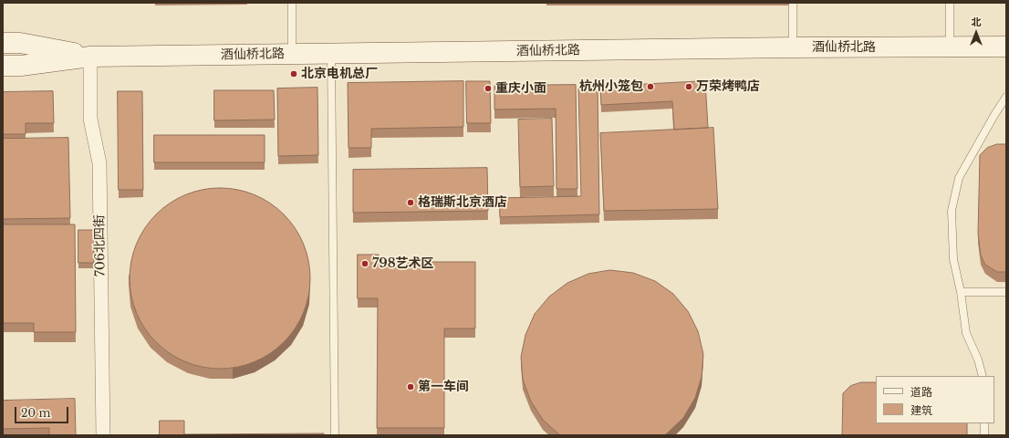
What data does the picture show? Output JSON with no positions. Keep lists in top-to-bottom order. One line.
{"streets":{"street":["酒仙桥北路","706北四街"]},"crossings":[["酒仙桥北路","706北四街"]],"places":["北京电机总厂","杭州小笼包","万荣烤鸭店","重庆小面","格瑞斯北京酒店","798艺术区","第一车间"],"legend":["道路","建筑"],"scale_bar":"20 m","north":"top"}
